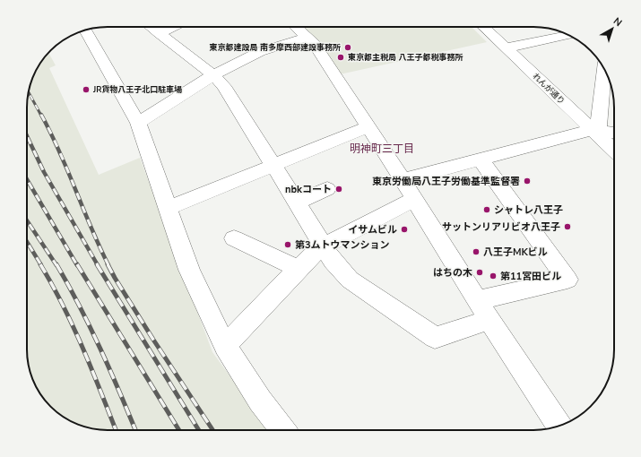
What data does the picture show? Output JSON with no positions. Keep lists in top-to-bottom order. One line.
{"streets":{"street":["れんが通り"]},"districts":["明神町三丁目"],"places":["東京都建設局 南多摩西部建設事務所","東京都主税局 八王子都税事務所","JR貨物八王子北口駐車場","東京労働局八王子労働基準監督署","nbkコート","シャトレ八王子","サットンリアリビオ八王子","イサムビル","第3ムトウマンション","八王子MKビル","はちの木","第11宮田ビル"],"north":"top right"}
